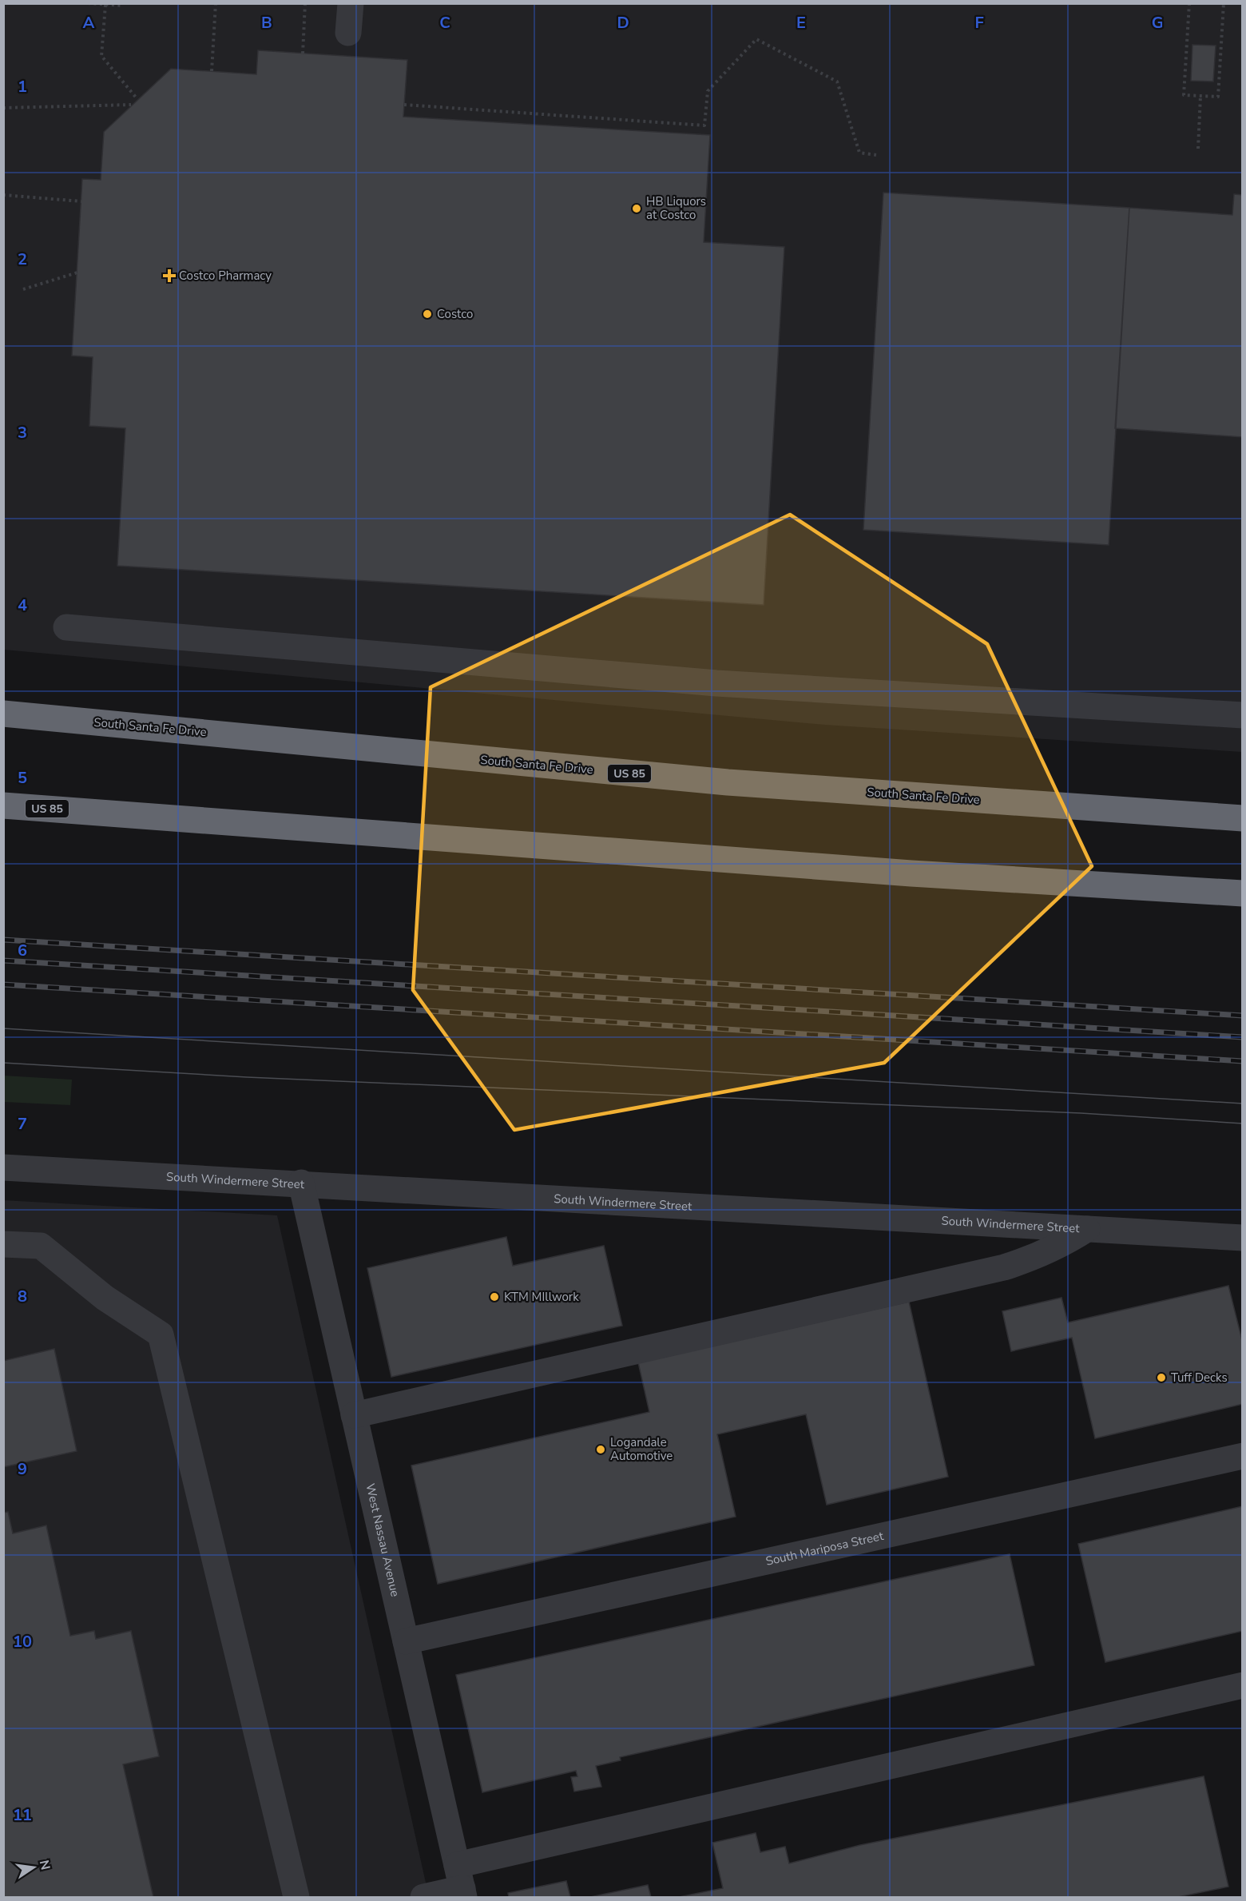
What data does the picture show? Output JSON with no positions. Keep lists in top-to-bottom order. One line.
{"streets":{"highway":["South Santa Fe Drive","US 85"],"street":["South Windermere Street","West Nassau Avenue","South Mariposa Street"]},"crossings":[["South Windermere Street","West Nassau Avenue"],["West Nassau Avenue","South Mariposa Street"]],"places":{"other":["HB Liquors at Costco","Costco","KTM MIllwork","Tuff Decks","Logandale Automotive"],"health":["Costco Pharmacy"]},"north":"right","grid":{"columns":["A","B","C","D","E","F","G"],"rows":["1","2","3","4","5","6","7","8","9","10","11"]}}
